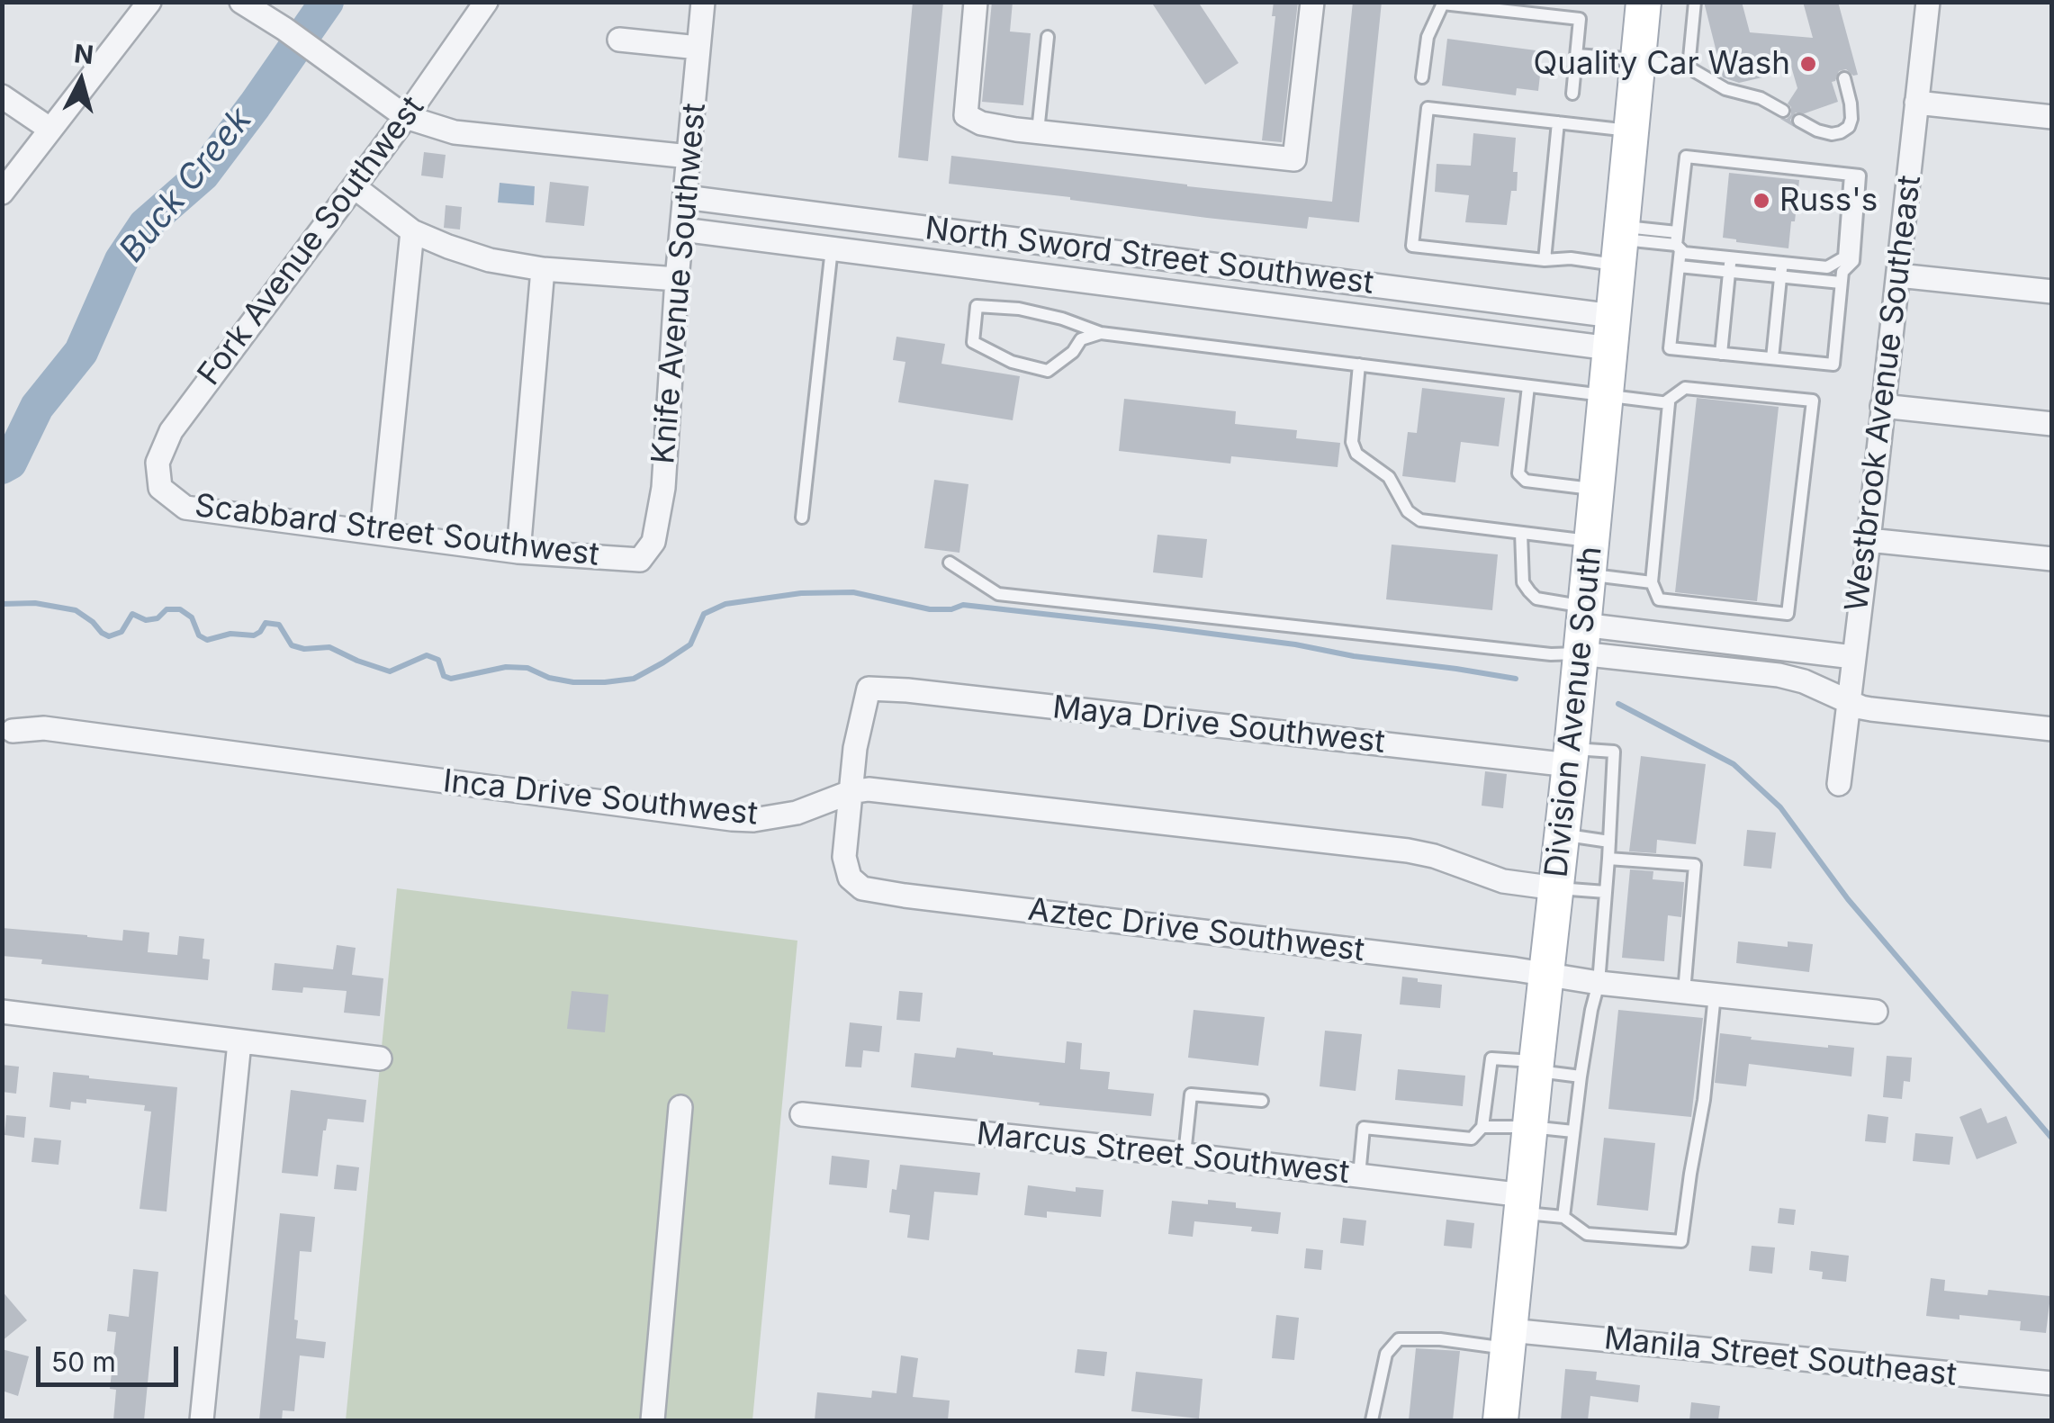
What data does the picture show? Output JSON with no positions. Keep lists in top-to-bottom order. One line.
{"streets":{"main road":["Division Avenue South"],"street":["Fork Avenue Southwest","North Sword Street Southwest","Knife Avenue Southwest","Westbrook Avenue Southeast","Scabbard Street Southwest","Maya Drive Southwest","Inca Drive Southwest","Aztec Drive Southwest","Marcus Street Southwest","Manila Street Southeast"]},"crossings":[["Fork Avenue Southwest","Scabbard Street Southwest"],["North Sword Street Southwest","Knife Avenue Southwest"],["North Sword Street Southwest","Division Avenue South"],["Knife Avenue Southwest","Scabbard Street Southwest"],["Division Avenue South","Maya Drive Southwest"],["Division Avenue South","Inca Drive Southwest"],["Division Avenue South","Aztec Drive Southwest"],["Division Avenue South","Marcus Street Southwest"],["Division Avenue South","Manila Street Southeast"],["Maya Drive Southwest","Inca Drive Southwest"],["Maya Drive Southwest","Aztec Drive Southwest"],["Inca Drive Southwest","Aztec Drive Southwest"]],"water":["Buck Creek"],"places":["Quality Car Wash","Russ's"],"scale_bar":"50 m","north":"top"}
